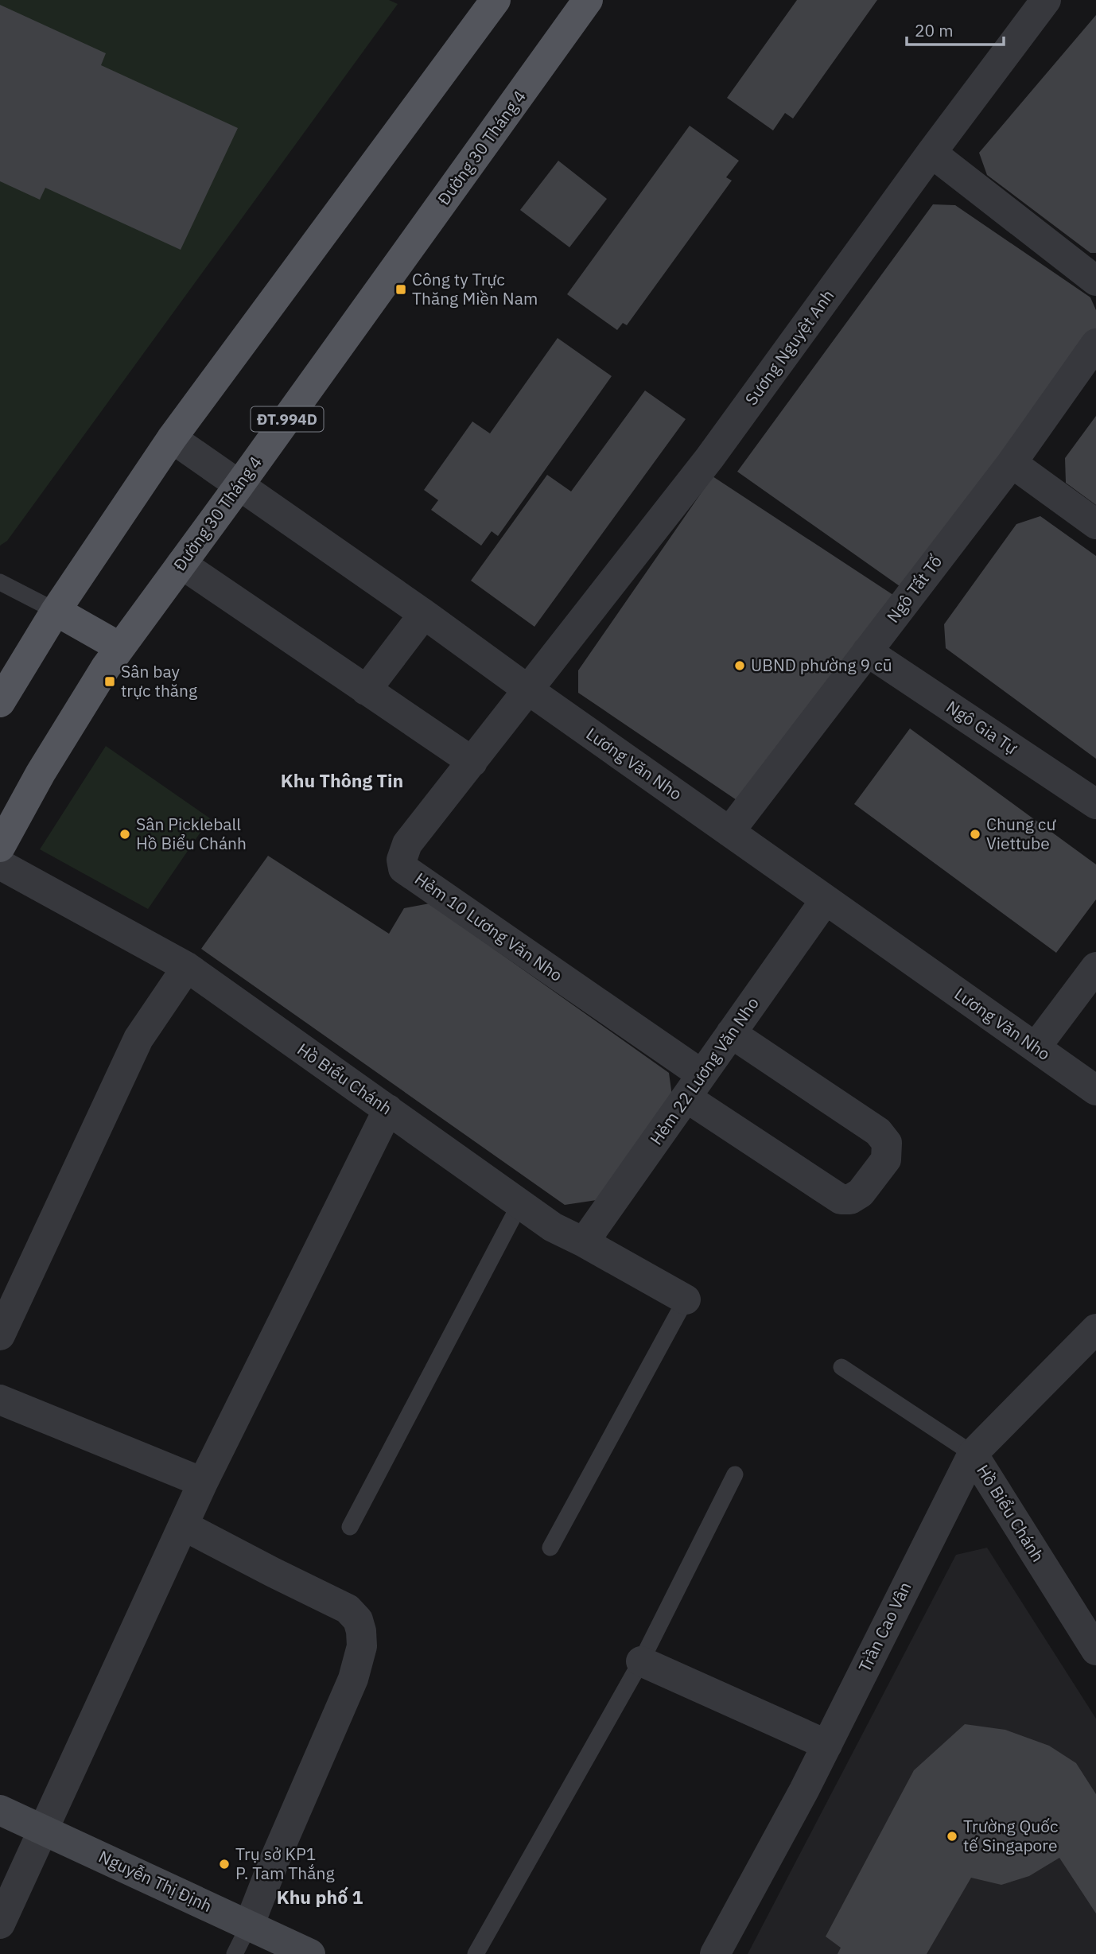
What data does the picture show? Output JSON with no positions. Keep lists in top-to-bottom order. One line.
{"streets":{"main road":["Đường 30 Tháng 4","ĐT.994D"],"street":["Sương Nguyệt Anh","Ngô Tất Tố","Ngô Gia Tự","Lương Văn Nho","Hẻm 10 Lương Văn Nho","Hẻm 22 Lương Văn Nho","Hồ Biểu Chánh","Trần Cao Vân","Nguyễn Thị Định"]},"crossings":[["Đường 30 Tháng 4","Lương Văn Nho"],["Sương Nguyệt Anh","Lương Văn Nho"],["Sương Nguyệt Anh","Hẻm 10 Lương Văn Nho"],["Ngô Tất Tố","Ngô Gia Tự"],["Ngô Tất Tố","Lương Văn Nho"],["Lương Văn Nho","Hẻm 10 Lương Văn Nho"],["Lương Văn Nho","Hẻm 22 Lương Văn Nho"],["Hẻm 10 Lương Văn Nho","Hẻm 22 Lương Văn Nho"],["Hẻm 22 Lương Văn Nho","Hồ Biểu Chánh"],["Hồ Biểu Chánh","Trần Cao Vân"]],"districts":["Khu Thông Tin","Khu phố 1"],"places":{"transit":["Công ty Trực Thăng Miền Nam","Sân bay trực thăng"],"other":["UBND phường 9 cũ","Sân Pickleball Hồ Biểu Chánh","Chung cư Viettube","Trường Quốc tế Singapore","Trụ sở KP1 P. Tam Thắng"]},"scale_bar":"20 m"}
